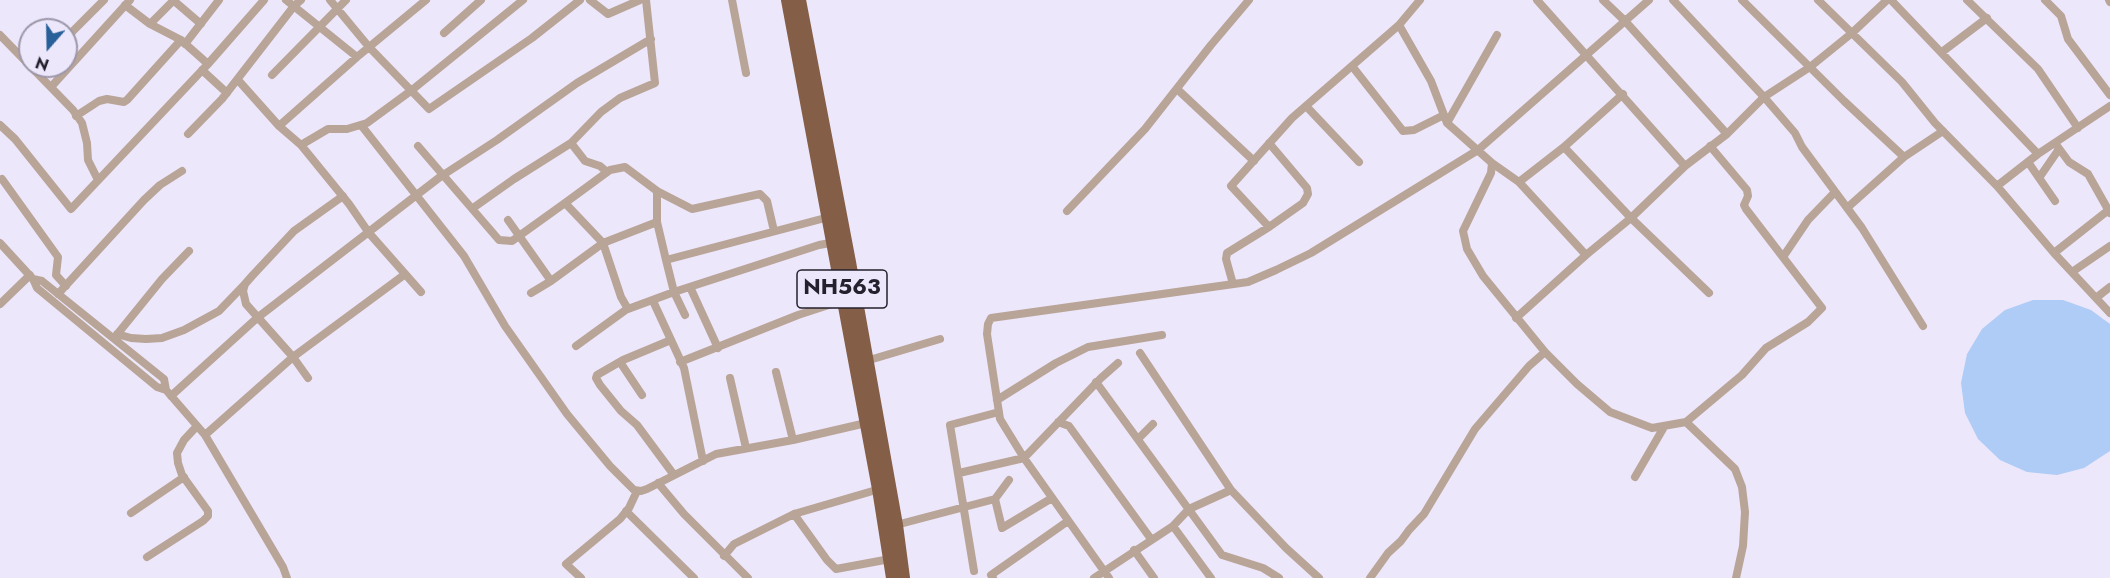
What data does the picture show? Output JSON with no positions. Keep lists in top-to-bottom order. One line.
{"streets":{"highway":["NH563"]},"north":"bottom"}
